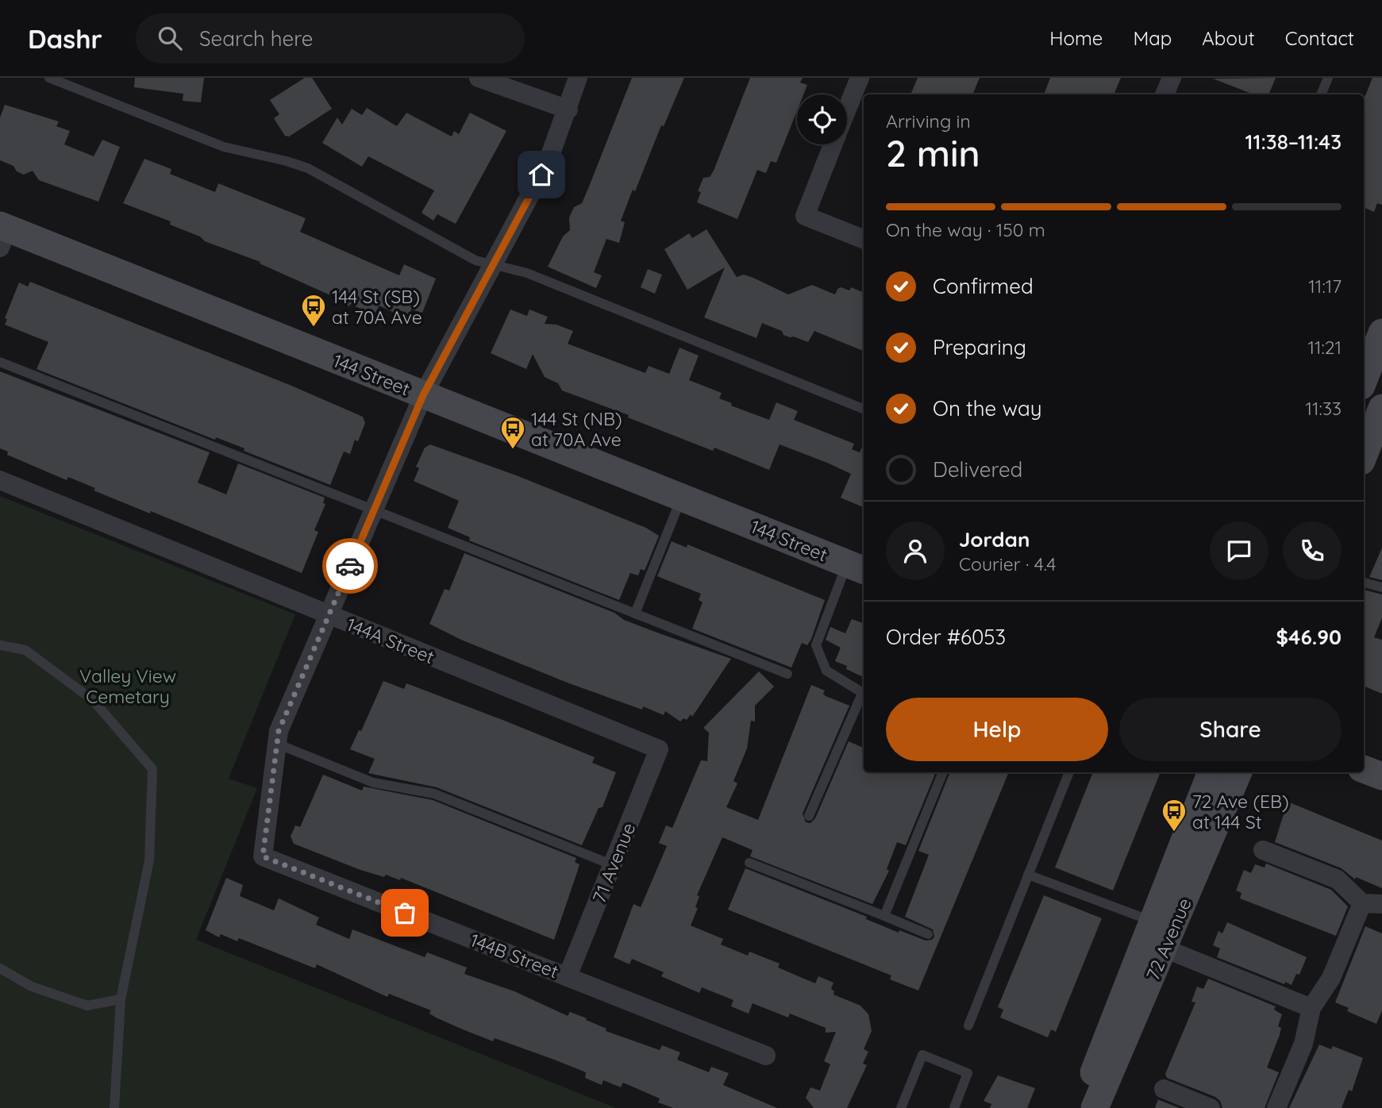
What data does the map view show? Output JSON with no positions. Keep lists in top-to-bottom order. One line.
{"streets":{"main road":["144 Street","72 Avenue"],"street":["144A Street","71 Avenue","144B Street"]},"crossings":[["144A Street","71 Avenue"],["71 Avenue","144B Street"]],"parks":["Valley View Cemetary"],"places":{"bus stop":["144 St (SB) at 70A Ave","144 St (NB) at 70A Ave","72 Ave (EB) at 144 St"]},"page":{"header":"Dashr","search":"Search here","nav":["Home","Map","About","Contact"],"heading":["2 min","Arriving in","11:38–11:43"],"panel":["Jordan","Courier · 4.4","Order #6053","$46.90"],"bar":"On the way · 150 m","list":[["Confirmed","11:17"],["Preparing","11:21"],["On the way","11:33"],"Delivered"],"buttons":["Help","Share"]}}
